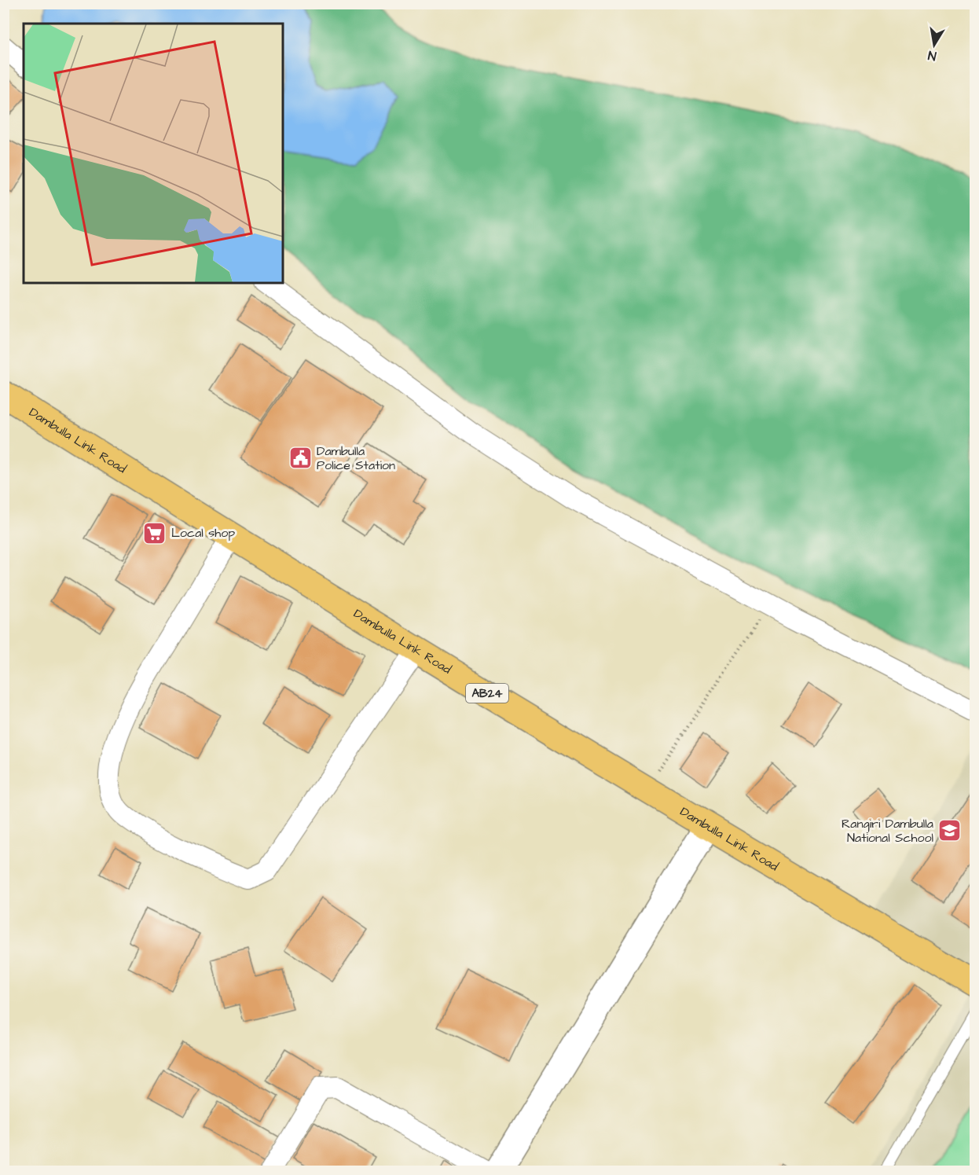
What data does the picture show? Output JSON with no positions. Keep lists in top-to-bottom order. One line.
{"streets":{"main road":["Dambulla Link Road","AB24"]},"places":{"public building":["Dambulla Police Station"],"supermarket":["Local shop"],"school or university":["Rangiri Dambulla National School"]},"north":"bottom"}
